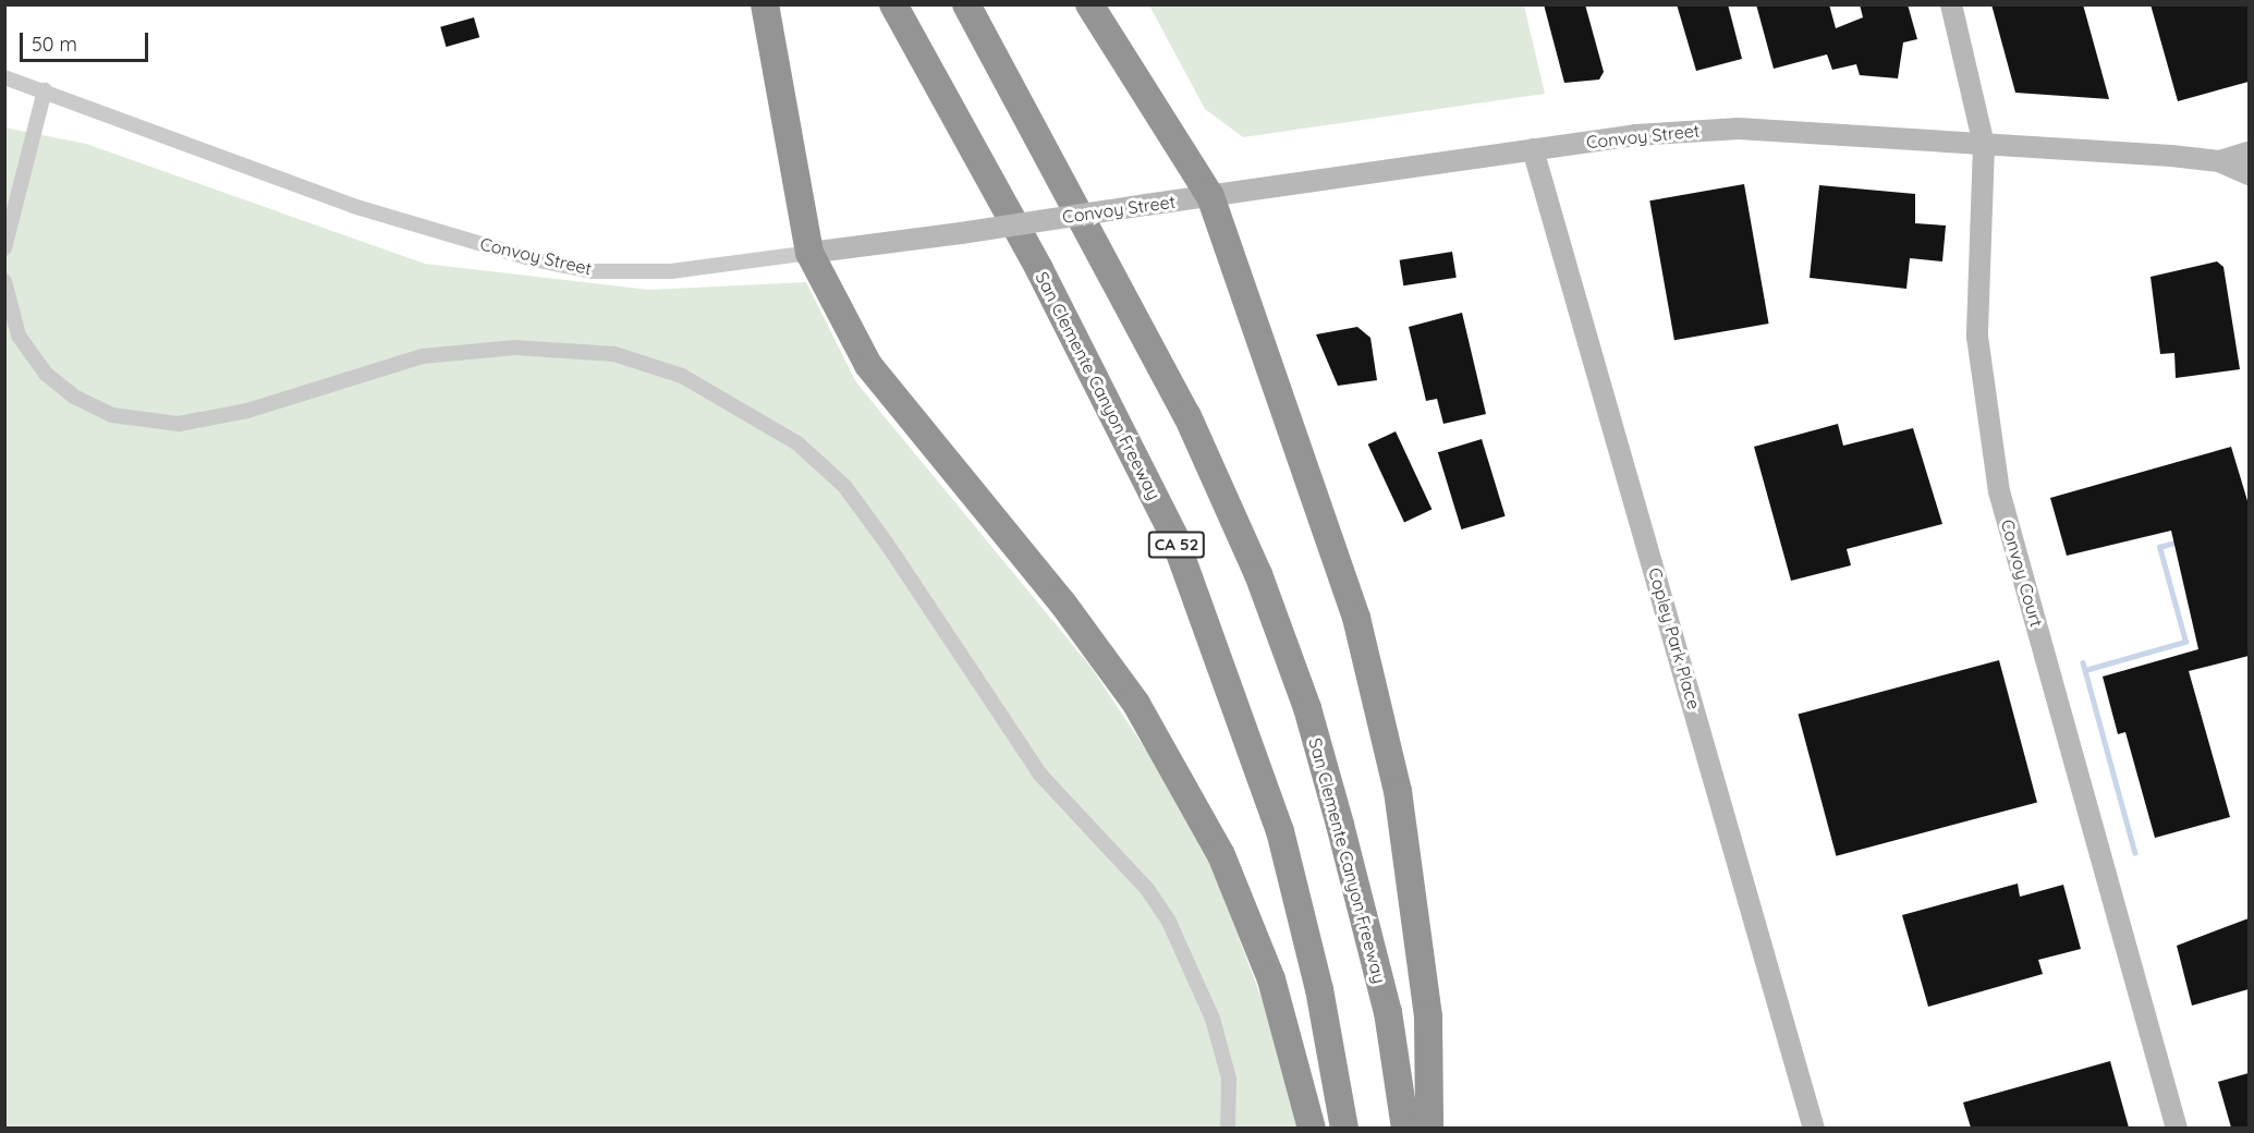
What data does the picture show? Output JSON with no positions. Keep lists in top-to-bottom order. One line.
{"streets":{"highway":["San Clemente Canyon Freeway","CA 52"],"main road":["Convoy Street","Convoy Court","Copley Park Place"]},"crossings":[["Convoy Street","Convoy Court"],["Convoy Street","Copley Park Place"]],"scale_bar":"50 m"}
